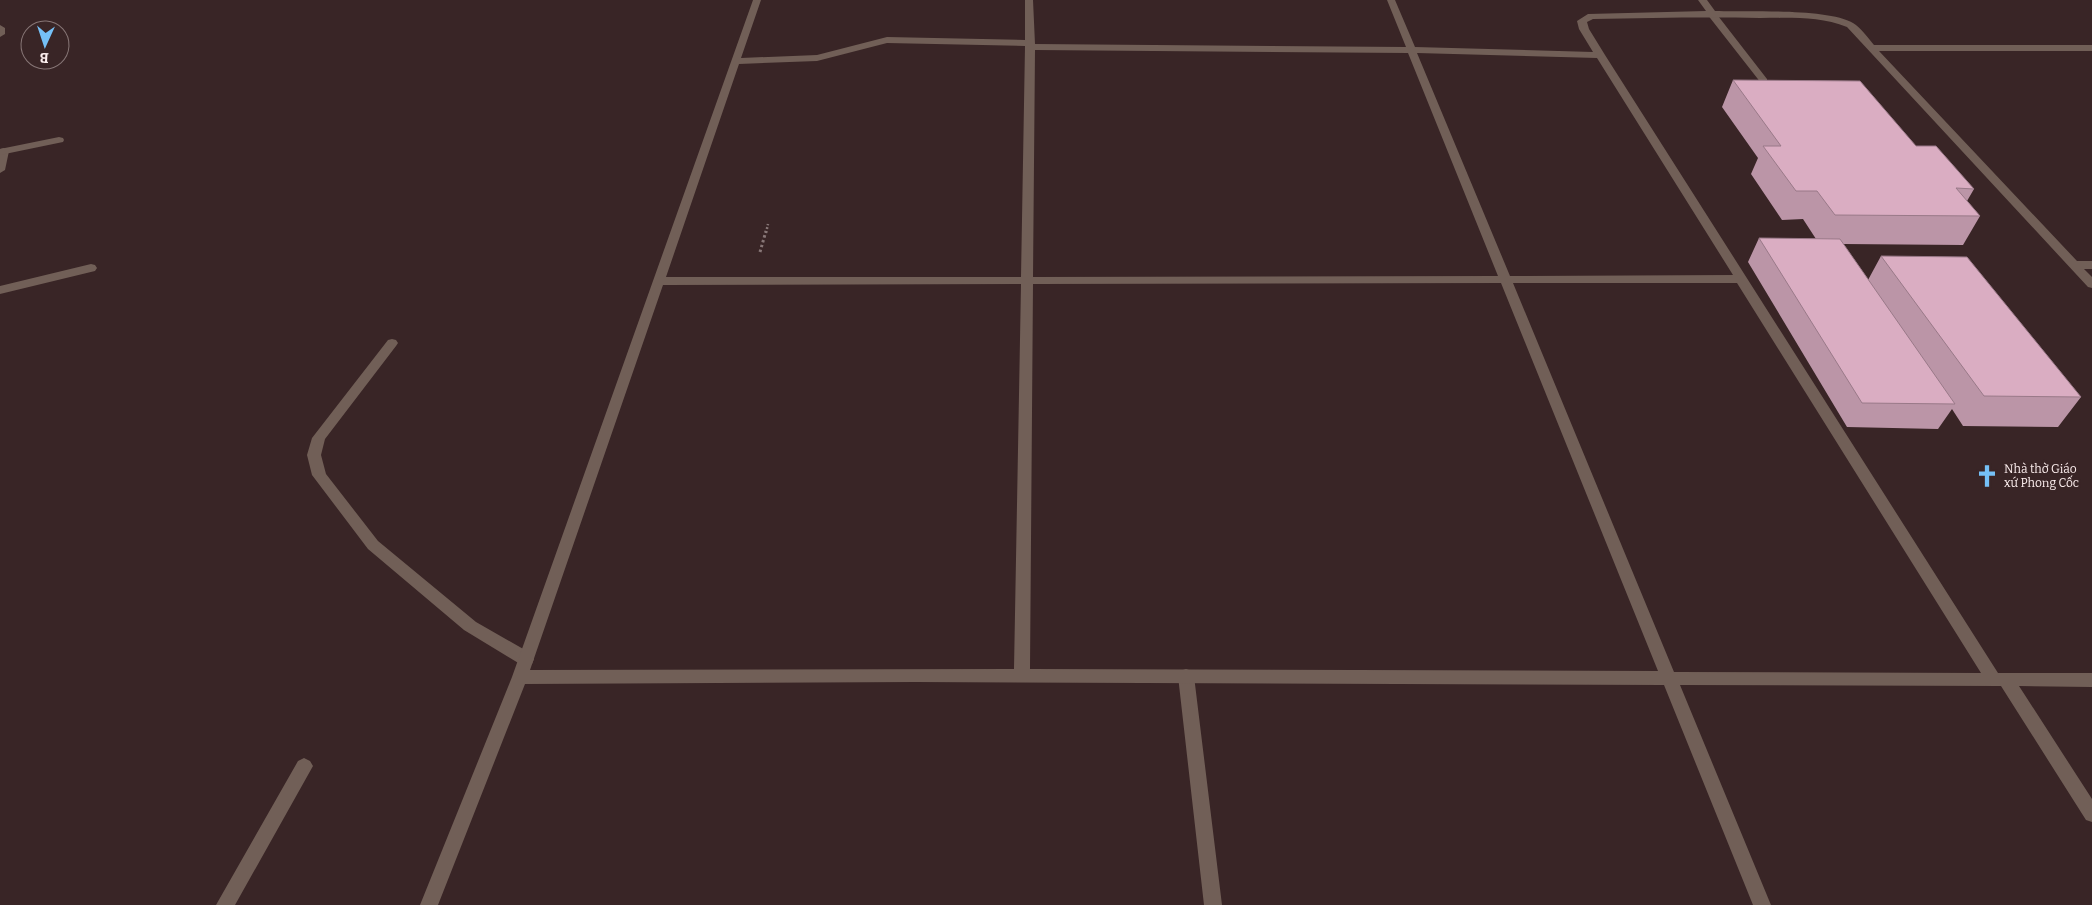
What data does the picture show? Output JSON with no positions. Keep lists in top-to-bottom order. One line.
{"places":{"church":["Nhà thờ Giáo xứ Phong Cốc"]},"north":"bottom"}
